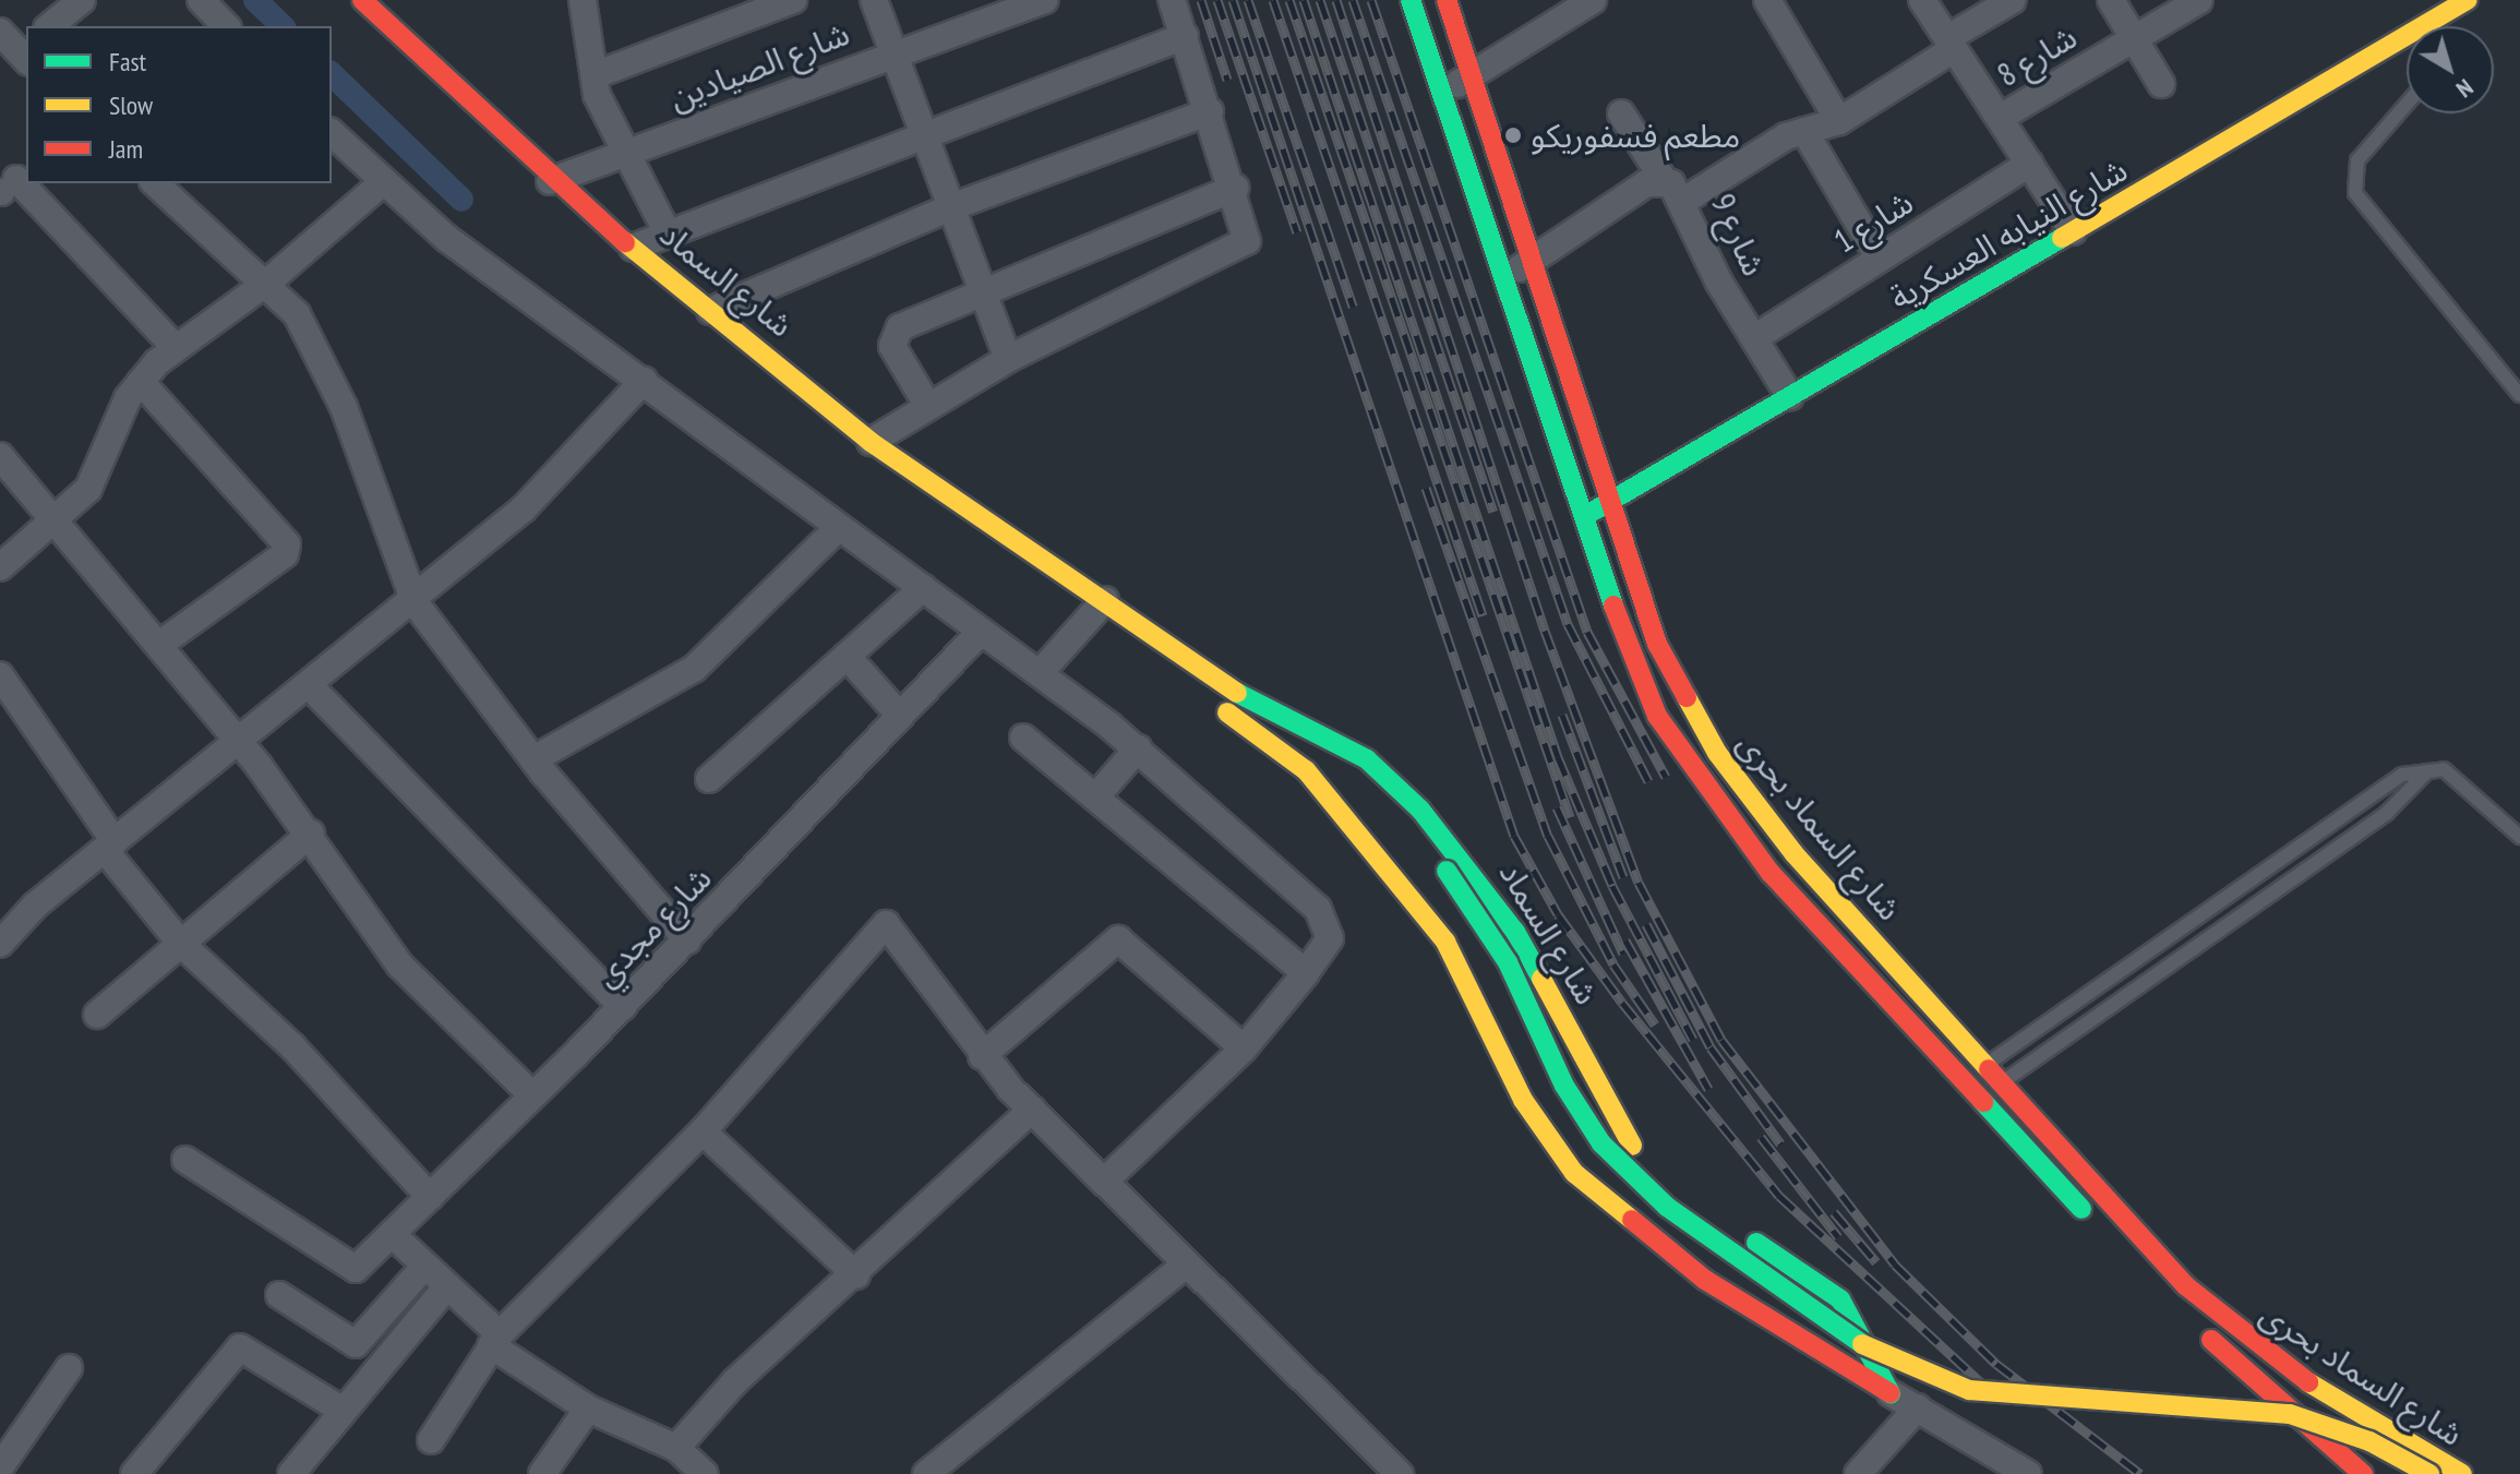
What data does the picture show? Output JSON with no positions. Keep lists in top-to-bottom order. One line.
{"streets":{"main road":["شارع النيابه العسكرية","شارع السماد","شارع السماد بحرى"],"street":["شارع 8","شارع الصيادين","شارع 1","شارع 9","شارع مجدي"]},"crossings":[["شارع الصيادين","شارع السماد"],["شارع 1","شارع 9"],["شارع النيابه العسكرية","شارع 9"],["شارع النيابه العسكرية","شارع السماد بحرى"],["شارع 9","شارع السماد بحرى"]],"places":["مطعم فسفوريكو"],"legend":["Fast","Slow","Jam"],"north":"bottom right"}
